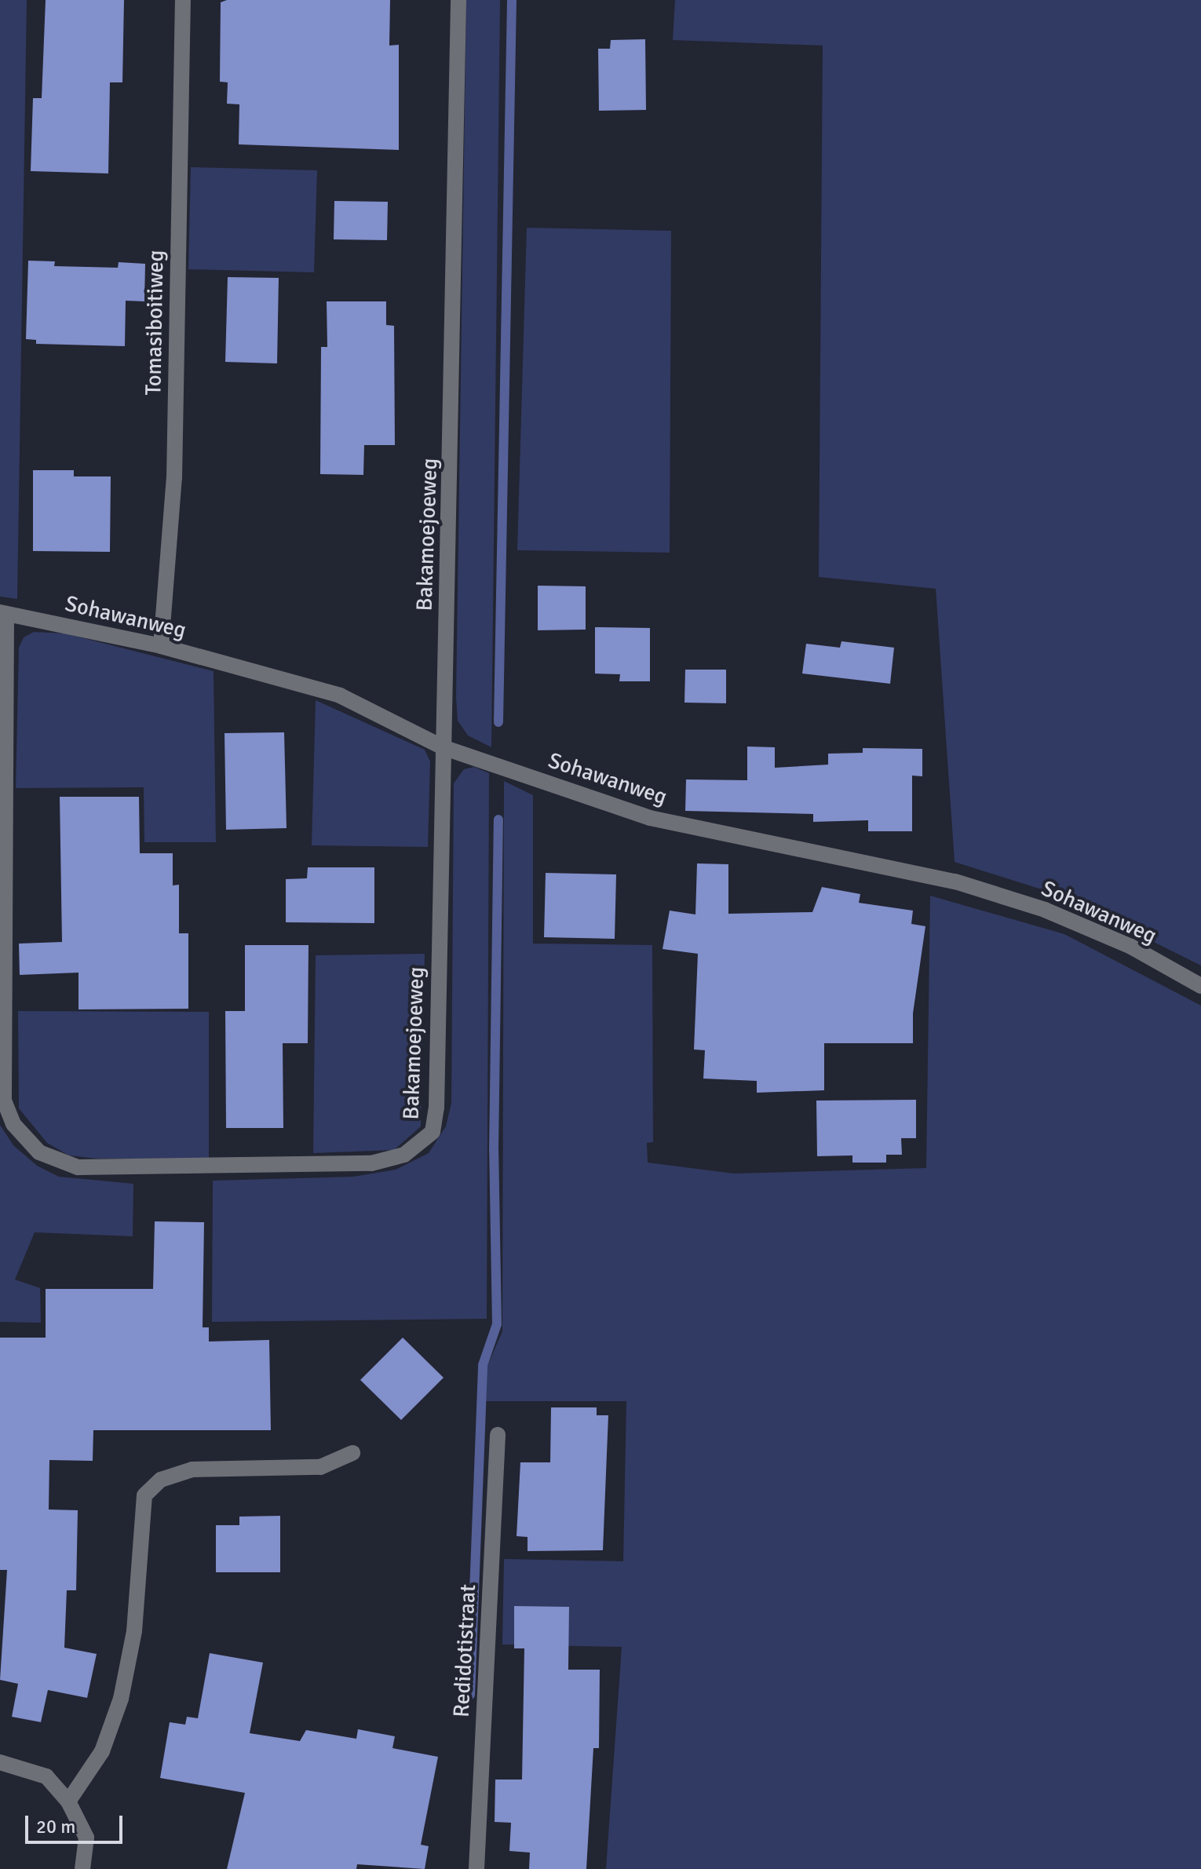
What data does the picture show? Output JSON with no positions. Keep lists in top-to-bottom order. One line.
{"streets":{"street":["Tomasiboitiweg","Bakamoejoeweg","Sohawanweg","Redidotistraat"]},"crossings":[["Tomasiboitiweg","Sohawanweg"],["Bakamoejoeweg","Sohawanweg"]],"scale_bar":"20 m"}
